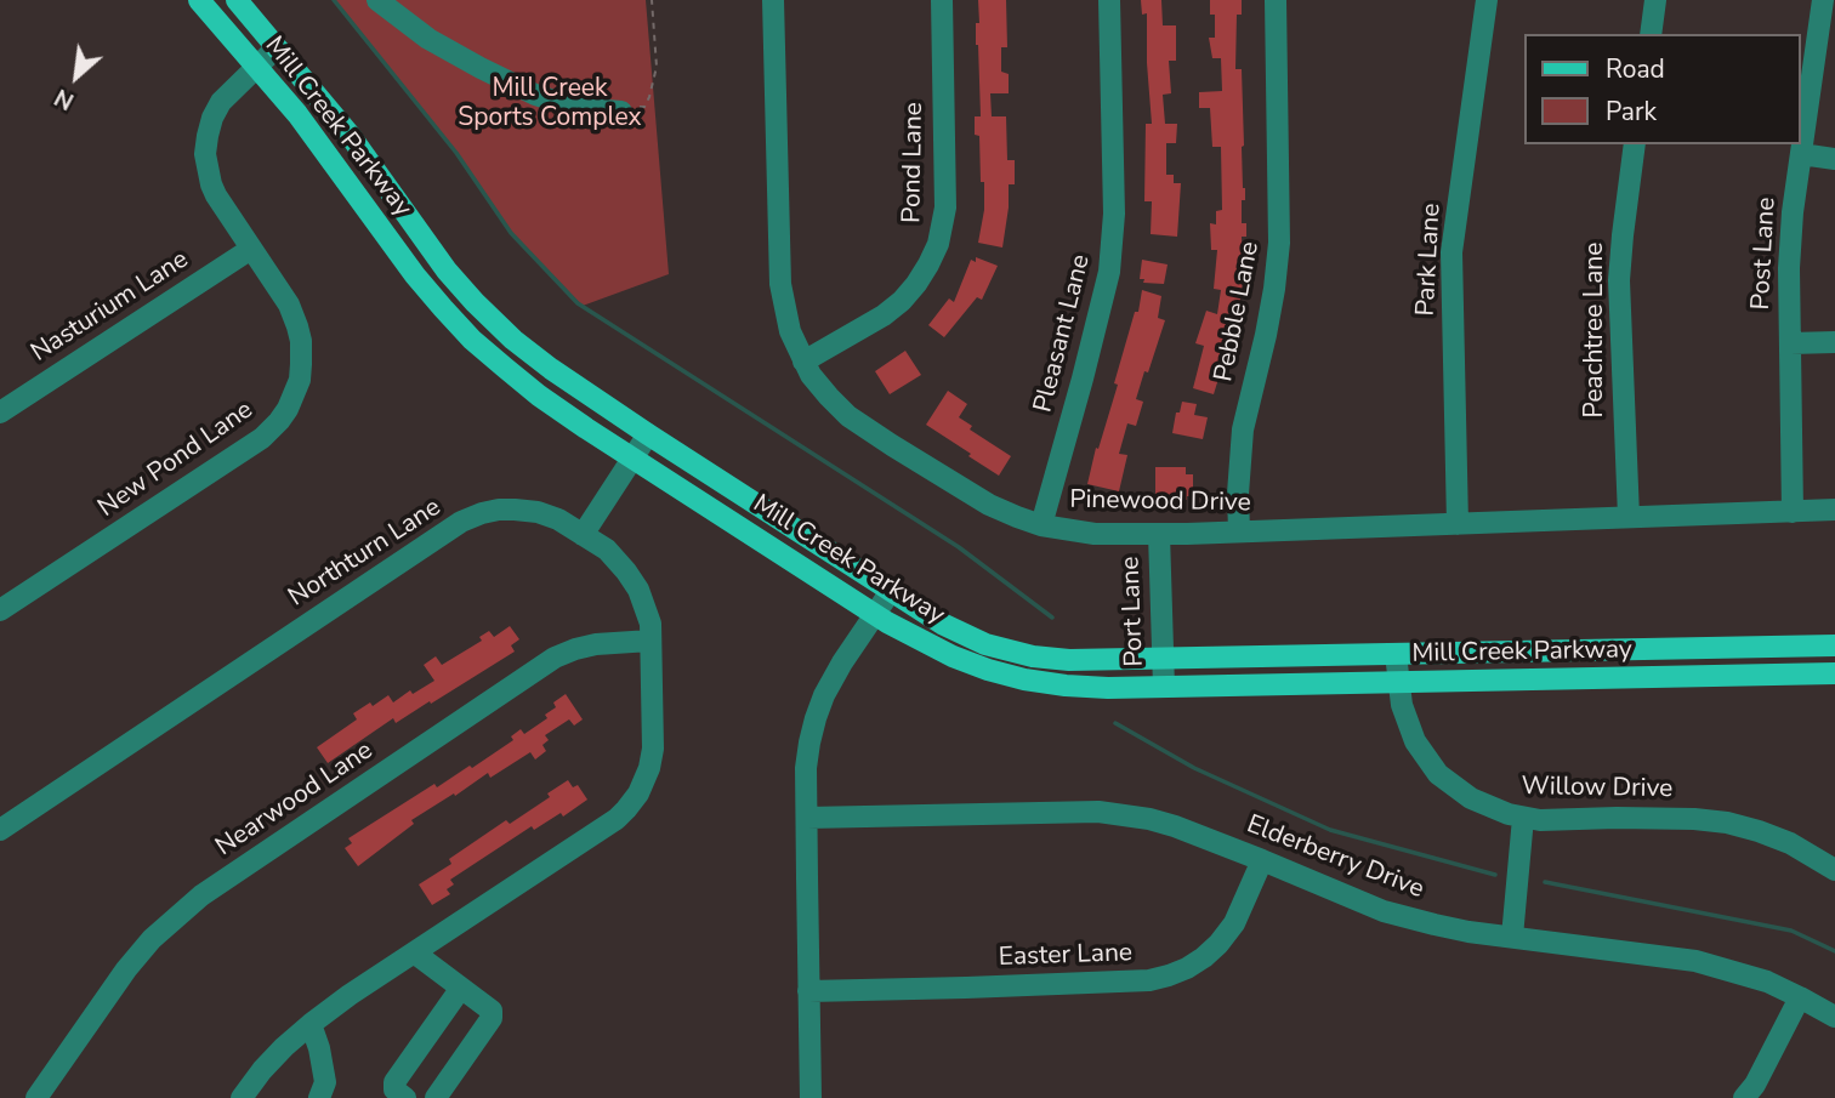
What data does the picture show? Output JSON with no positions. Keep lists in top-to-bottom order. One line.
{"streets":{"main road":["Mill Creek Parkway"],"street":["Pond Lane","Post Lane","Park Lane","Nasturium Lane","Pebble Lane","Peachtree Lane","Pleasant Lane","New Pond Lane","Pinewood Drive","Northturn Lane","Port Lane","Willow Drive","Nearwood Lane","Elderberry Drive","Easter Lane"]},"crossings":[["Mill Creek Parkway","New Pond Lane"],["Mill Creek Parkway","Port Lane"],["Mill Creek Parkway","Willow Drive"],["Pond Lane","Pinewood Drive"],["Post Lane","Pinewood Drive"],["Park Lane","Pinewood Drive"],["Nasturium Lane","New Pond Lane"],["Pebble Lane","Pinewood Drive"],["Peachtree Lane","Pinewood Drive"],["Pleasant Lane","Pinewood Drive"],["Pinewood Drive","Port Lane"],["Northturn Lane","Nearwood Lane"],["Elderberry Drive","Easter Lane"]],"parks":["Mill Creek Sports Complex"],"legend":["Road","Park"],"north":"bottom left"}
